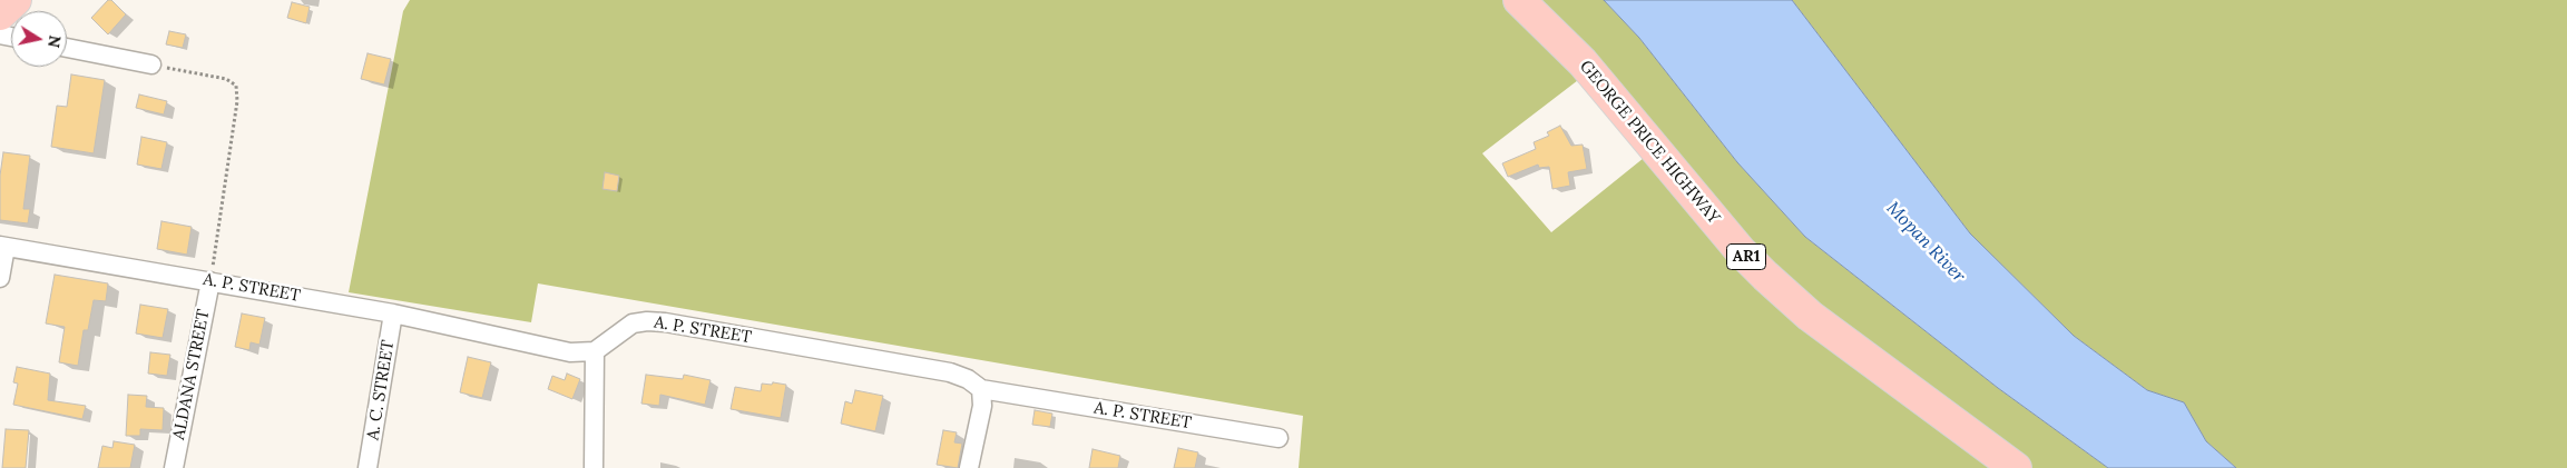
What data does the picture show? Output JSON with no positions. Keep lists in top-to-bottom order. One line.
{"streets":{"highway":["GEORGE PRICE HIGHWAY","AR1"],"street":["A. P. STREET","ALDANA STREET","A. C. STREET"]},"crossings":[["A. P. STREET","ALDANA STREET"],["A. P. STREET","A. C. STREET"]],"water":["Mopan River"],"north":"right"}
